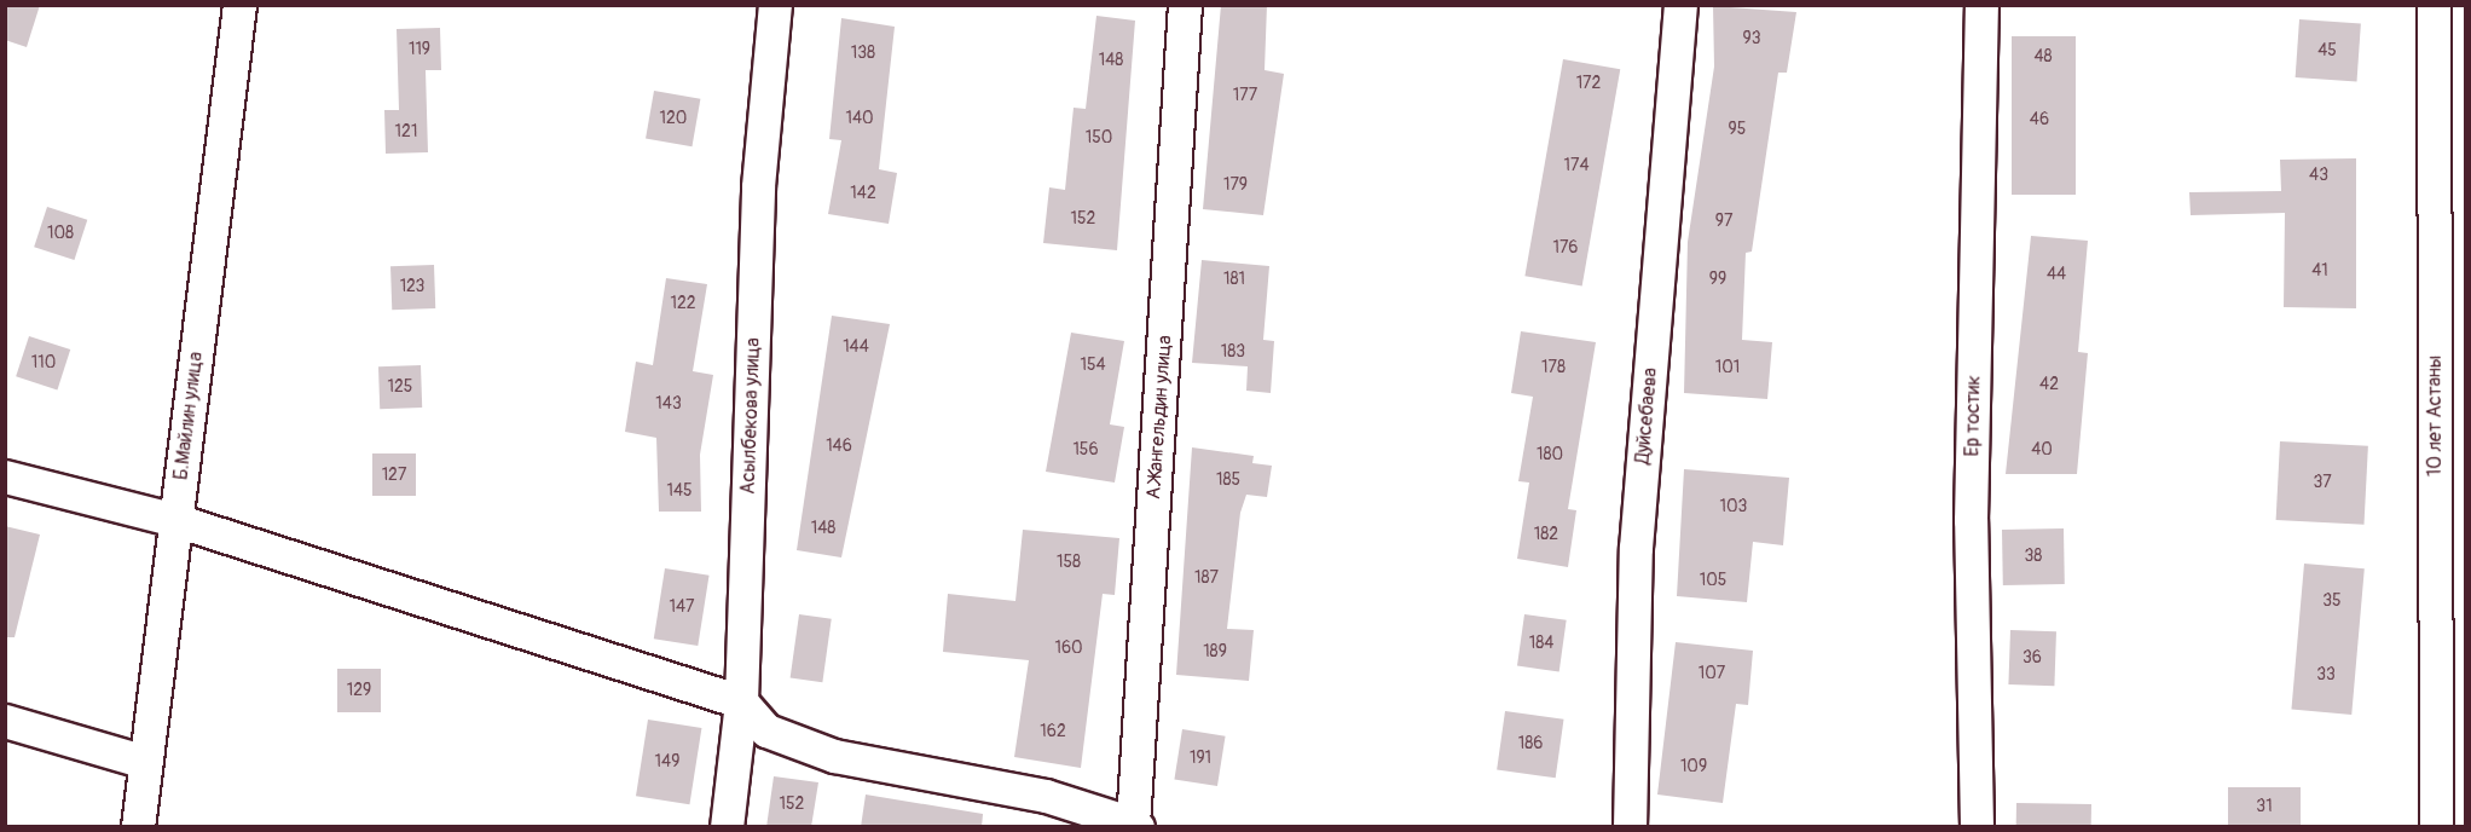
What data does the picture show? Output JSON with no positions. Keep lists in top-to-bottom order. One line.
{"streets":{"street":["Б.Майлин улица","Асылбекова улица","Дуйсебаева","Ер тостик","10 лет Астаны","А.Жангельдин улица"]},"house_numbers":["93","119","45","138","48","148","172","177","120","140","46","95","121","150","174","43","179","142","152","97","108","176","41","44","181","99","123","122","144","183","110","154","178","101","42","125","143","146","156","40","180","127","185","37","145","103","148","182","38","158","187","105","35","147","184","160","189","36","107","33","129","162","186","191","149","109","152","31"]}
